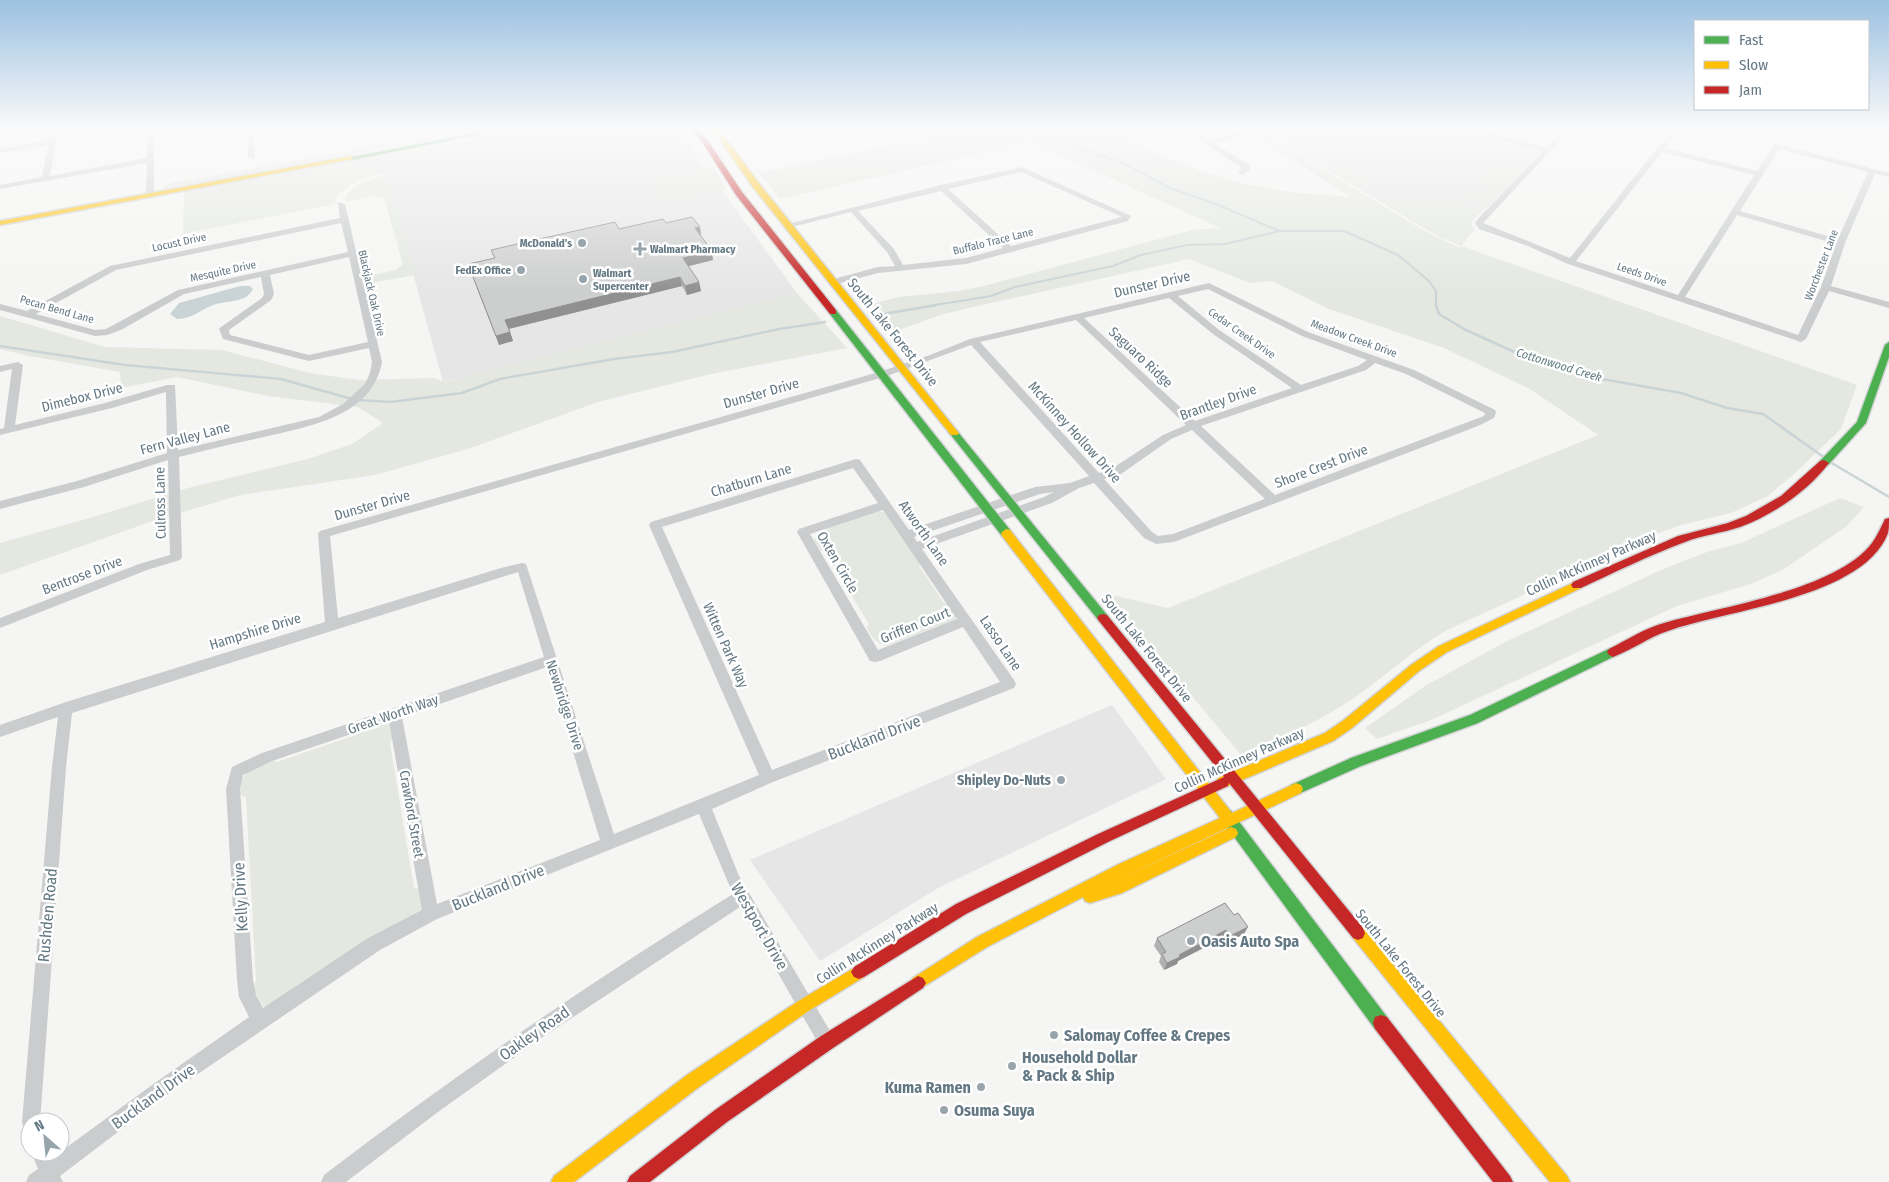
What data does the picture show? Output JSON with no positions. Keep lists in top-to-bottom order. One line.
{"streets":{"main road":["South Lake Forest Drive","Collin McKinney Parkway"],"street":["Buffalo Trace Lane","Locust Drive","Worchester Lane","Mesquite Drive","Leeds Drive","Dunster Drive","Blackjack Oak Drive","Pecan Bend Lane","Cedar Creek Drive","Meadow Creek Drive","Saguaro Ridge","Dimebox Drive","Brantley Drive","McKinney Hollow Drive","Fern Valley Lane","Shore Crest Drive","Chatburn Lane","Culross Lane","Atworth Lane","Oxten Circle","Bentrose Drive","Griffen Court","Hampshire Drive","Lasso Lane","Witten Park Way","Newbridge Drive","Great Worth Way","Buckland Drive","Crawford Street","Kelly Drive","Rushden Road","Westport Drive","Oakley Road"]},"crossings":[["Buffalo Trace Lane","South Lake Forest Drive"],["Locust Drive","Blackjack Oak Drive"],["Locust Drive","Pecan Bend Lane"],["Worchester Lane","Leeds Drive"],["Mesquite Drive","Blackjack Oak Drive"],["Mesquite Drive","Pecan Bend Lane"],["Dunster Drive","South Lake Forest Drive"],["Dunster Drive","Cedar Creek Drive"],["Dunster Drive","Meadow Creek Drive"],["Dunster Drive","Saguaro Ridge"],["Dunster Drive","McKinney Hollow Drive"],["Dunster Drive","Hampshire Drive"],["Blackjack Oak Drive","Fern Valley Lane"],["South Lake Forest Drive","Brantley Drive"],["South Lake Forest Drive","Collin McKinney Parkway"],["Cedar Creek Drive","Brantley Drive"],["Meadow Creek Drive","Brantley Drive"],["Meadow Creek Drive","Shore Crest Drive"],["Saguaro Ridge","Brantley Drive"],["Saguaro Ridge","Shore Crest Drive"],["Dimebox Drive","Culross Lane"],["Brantley Drive","McKinney Hollow Drive"],["Brantley Drive","Atworth Lane"],["McKinney Hollow Drive","Shore Crest Drive"],["Fern Valley Lane","Culross Lane"],["Chatburn Lane","Atworth Lane"],["Chatburn Lane","Witten Park Way"],["Culross Lane","Bentrose Drive"],["Atworth Lane","Oxten Circle"],["Atworth Lane","Griffen Court"],["Atworth Lane","Lasso Lane"],["Oxten Circle","Griffen Court"],["Collin McKinney Parkway","Westport Drive"],["Griffen Court","Lasso Lane"],["Hampshire Drive","Newbridge Drive"],["Hampshire Drive","Rushden Road"],["Lasso Lane","Buckland Drive"],["Witten Park Way","Buckland Drive"],["Newbridge Drive","Great Worth Way"],["Newbridge Drive","Buckland Drive"],["Great Worth Way","Crawford Street"],["Great Worth Way","Kelly Drive"],["Buckland Drive","Crawford Street"],["Buckland Drive","Kelly Drive"],["Buckland Drive","Westport Drive"],["Westport Drive","Oakley Road"]],"water":["Cottonwood Creek"],"places":{"other":["McDonald's","FedEx Office","Walmart Supercenter","Shipley Do-Nuts","Oasis Auto Spa","Salomay Coffee & Crepes","Household Dollar & Pack & Ship","Kuma Ramen","Osuma Suya"],"health":["Walmart Pharmacy"]},"legend":["Fast","Slow","Jam"],"north":"top left"}
